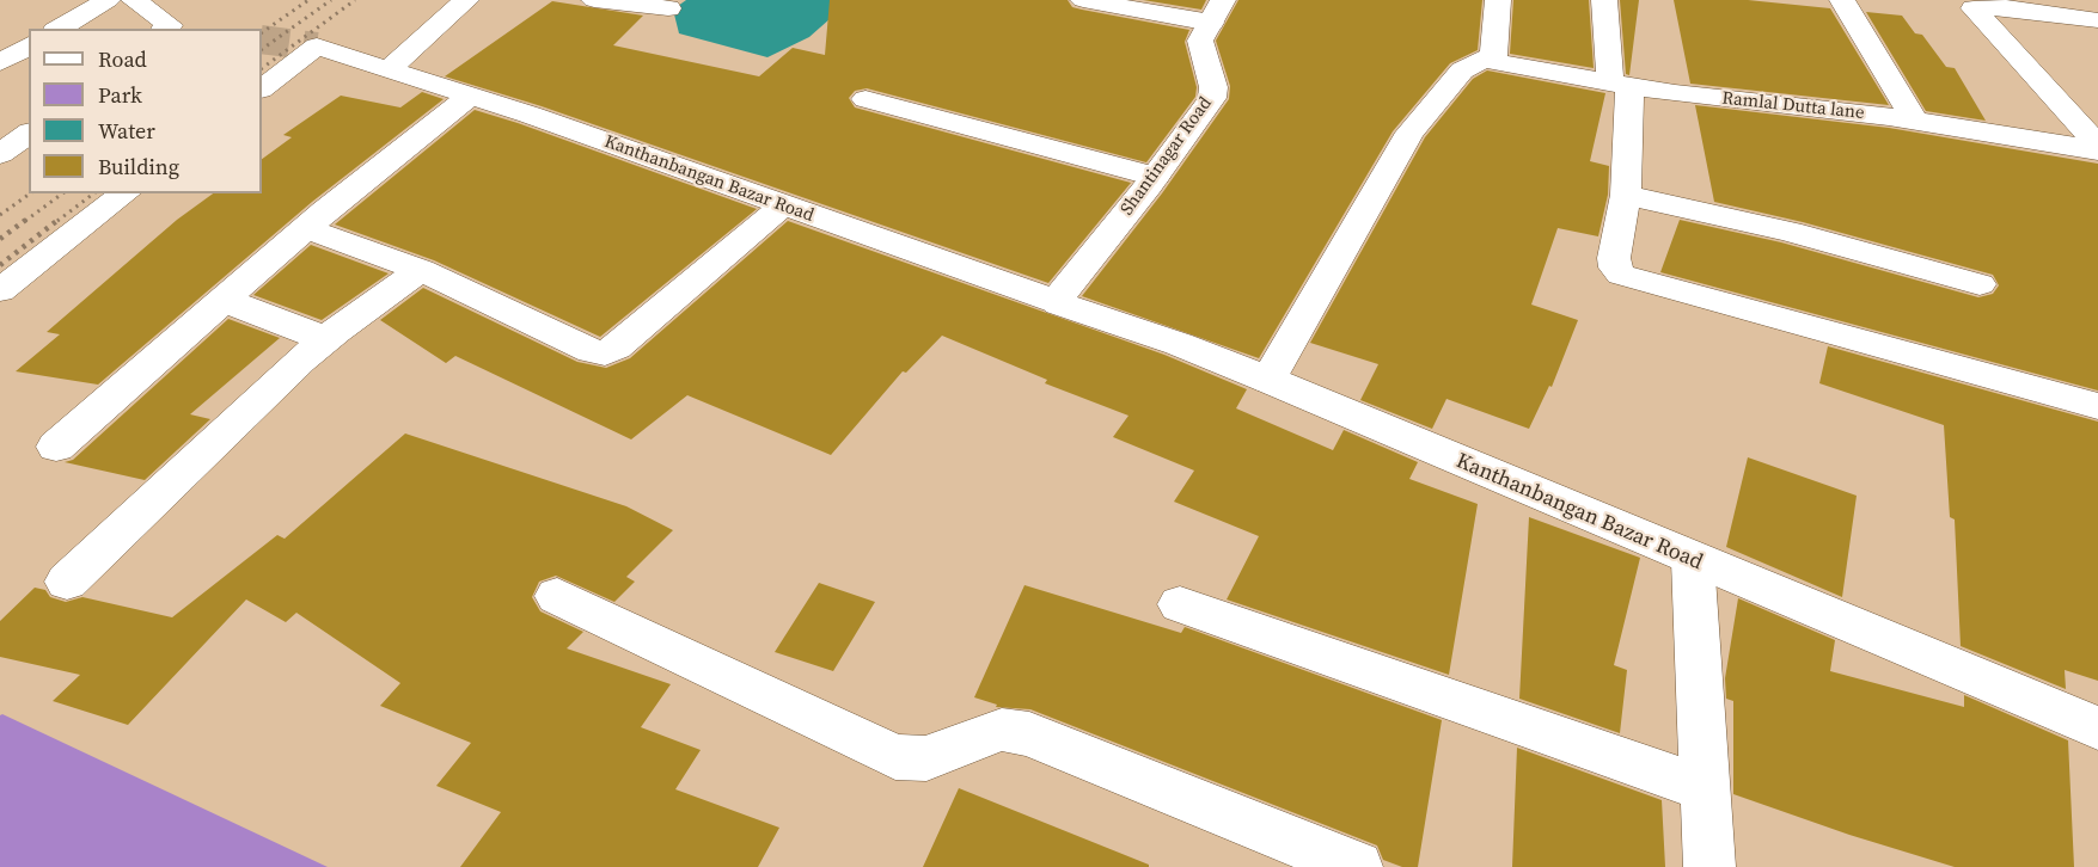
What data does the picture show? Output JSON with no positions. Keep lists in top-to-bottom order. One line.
{"streets":{"street":["Ramlal Dutta lane","Shantinagar Road","Kanthanbangan Bazar Road"]},"crossings":[["Shantinagar Road","Kanthanbangan Bazar Road"]],"legend":["Road","Park","Water","Building"]}
